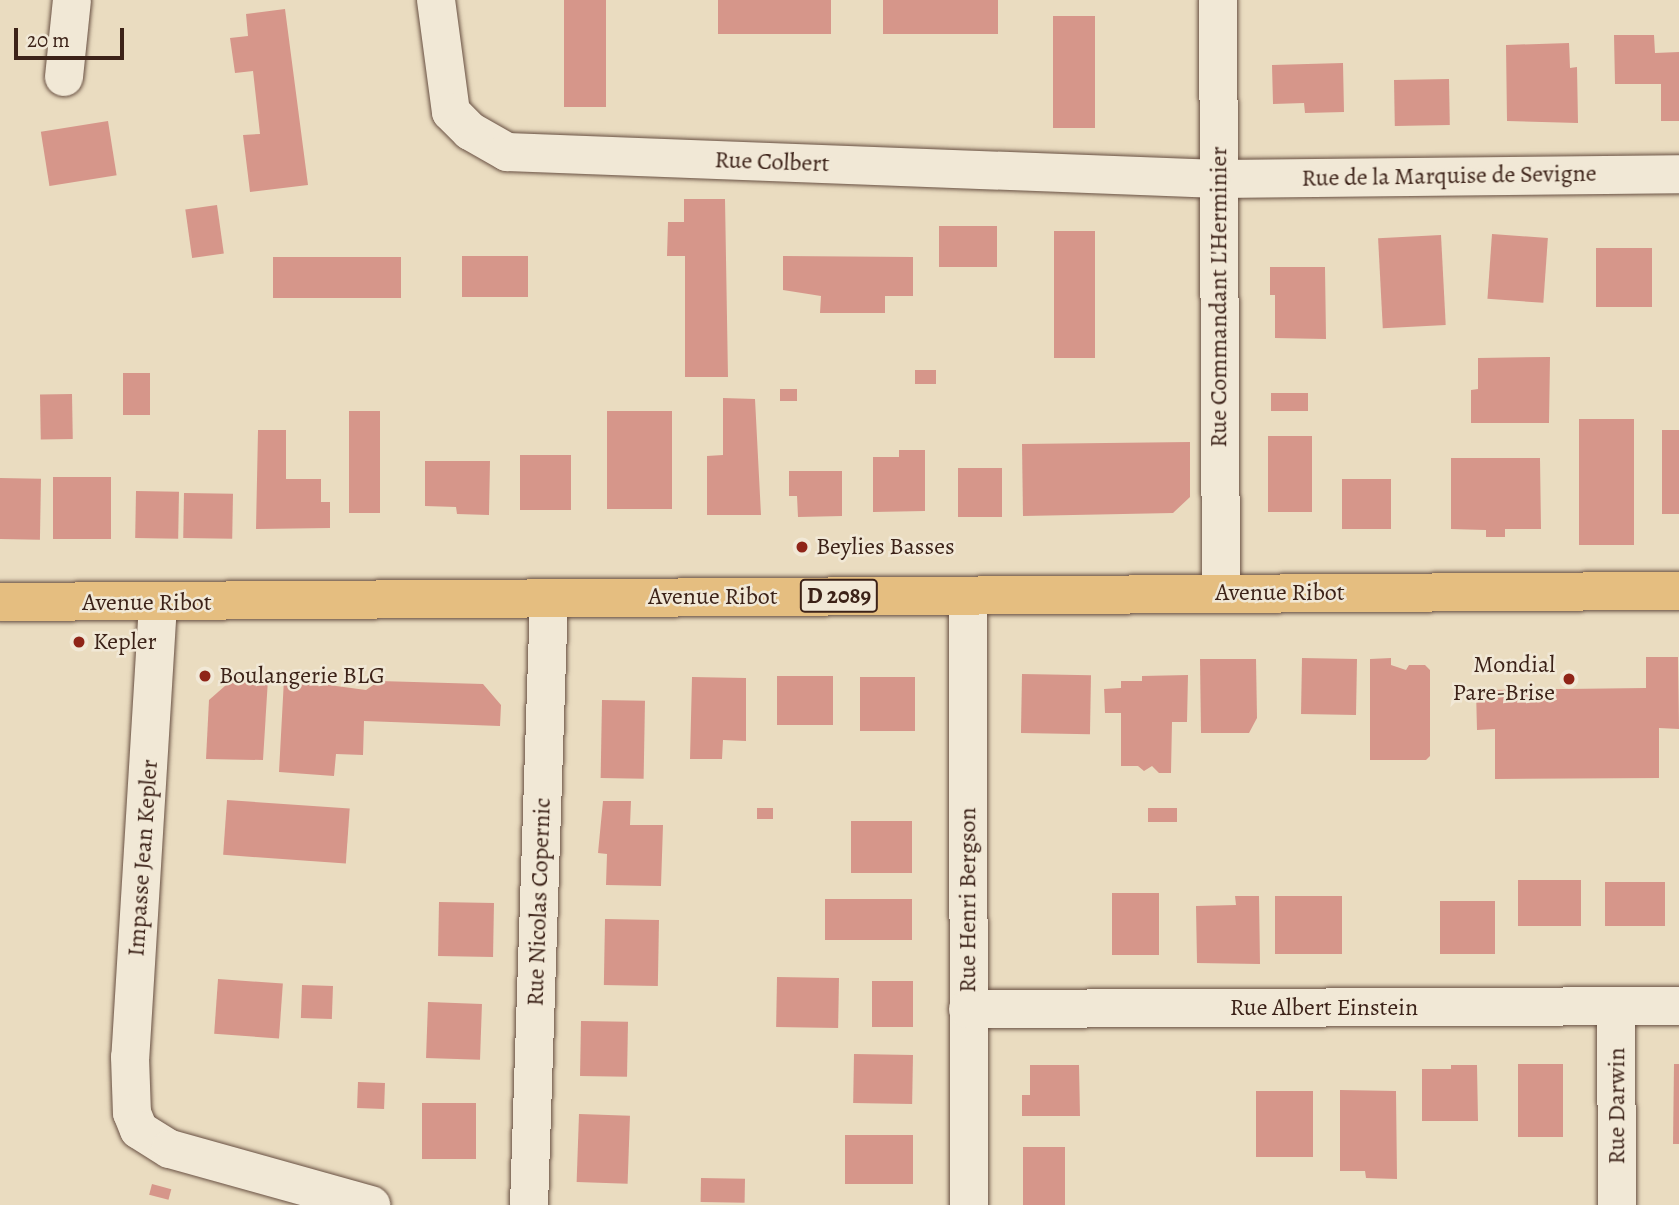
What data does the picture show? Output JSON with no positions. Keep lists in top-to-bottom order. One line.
{"streets":{"main road":["Avenue Ribot","D 2089"],"street":["Rue Colbert","Rue de la Marquise de Sevigne","Rue Commandant L'Herminier","Impasse Jean Kepler","Rue Henri Bergson","Rue Nicolas Copernic","Rue Albert Einstein","Rue Darwin"]},"crossings":[["Rue Colbert","Rue de la Marquise de Sevigne"],["Rue Colbert","Rue Commandant L'Herminier"],["Rue de la Marquise de Sevigne","Rue Commandant L'Herminier"],["Rue Commandant L'Herminier","Avenue Ribot"],["Avenue Ribot","Impasse Jean Kepler"],["Avenue Ribot","Rue Henri Bergson"],["Avenue Ribot","Rue Nicolas Copernic"],["Rue Henri Bergson","Rue Albert Einstein"],["Rue Albert Einstein","Rue Darwin"]],"places":["Beylies Basses","Kepler","Boulangerie BLG","Mondial Pare-Brise"],"scale_bar":"20 m"}
